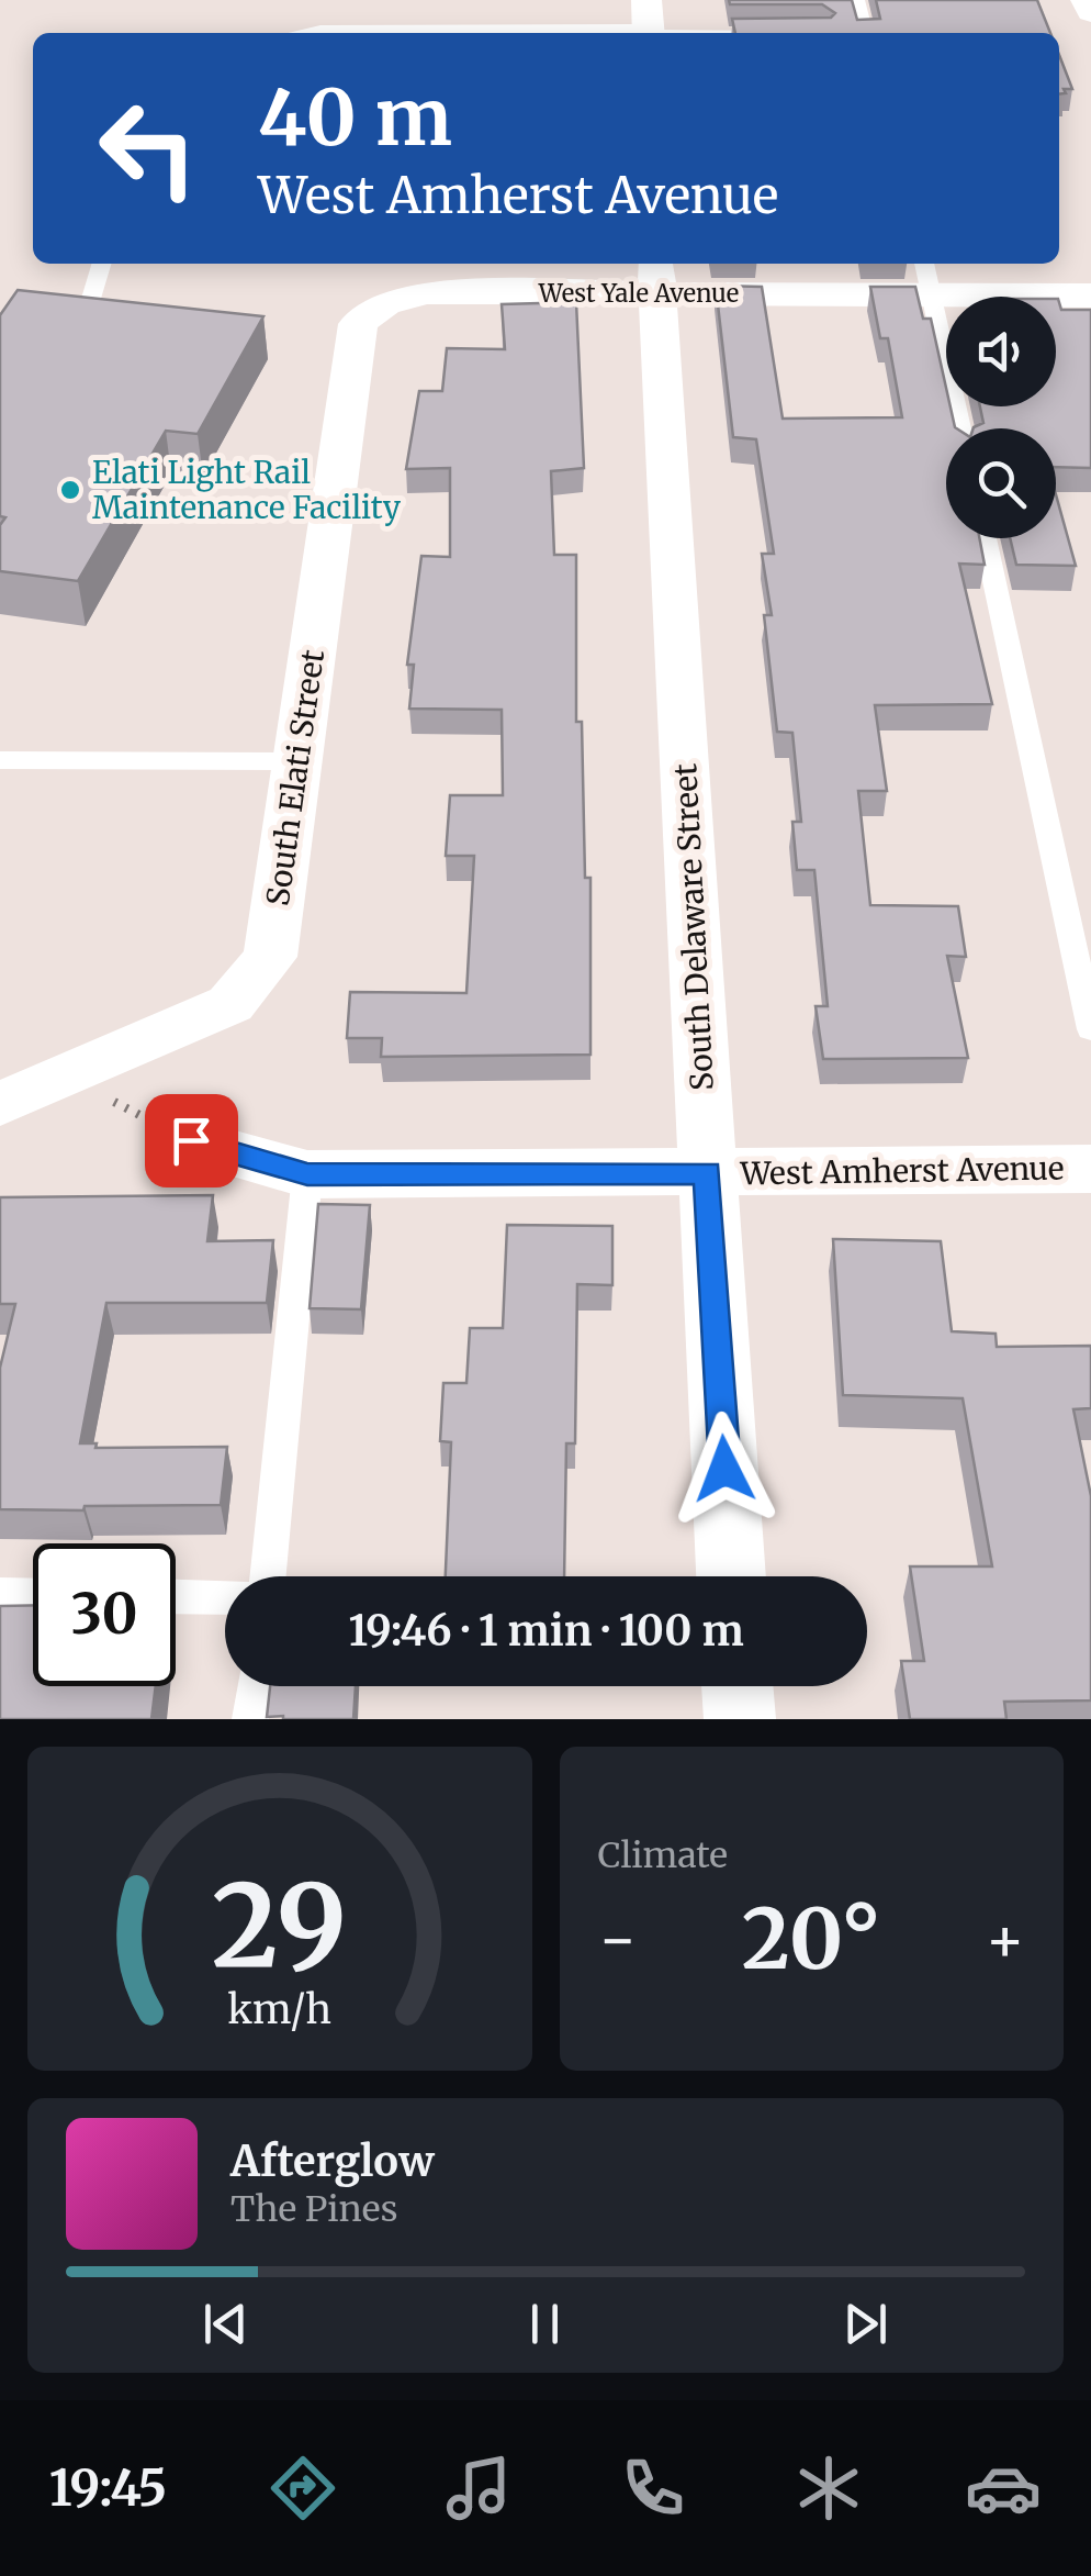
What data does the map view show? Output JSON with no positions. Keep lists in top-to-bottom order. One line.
{"streets":{"street":["West Yale Avenue","South Elati Street","South Delaware Street","West Amherst Avenue"]},"crossings":[["West Yale Avenue","South Elati Street"],["West Yale Avenue","South Delaware Street"],["South Delaware Street","West Amherst Avenue"]],"places":["Elati Light Rail Maintenance Facility"],"page":{"turn":["40 m","West Amherst Avenue"],"limit":"30","trip":"19:46 · 1 min · 100 m","tile":"Climate","heat":["−","20°","+"],"song":["Afterglow","The Pines"],"tabs":"19:45","gauge":["29","km/h"]}}
